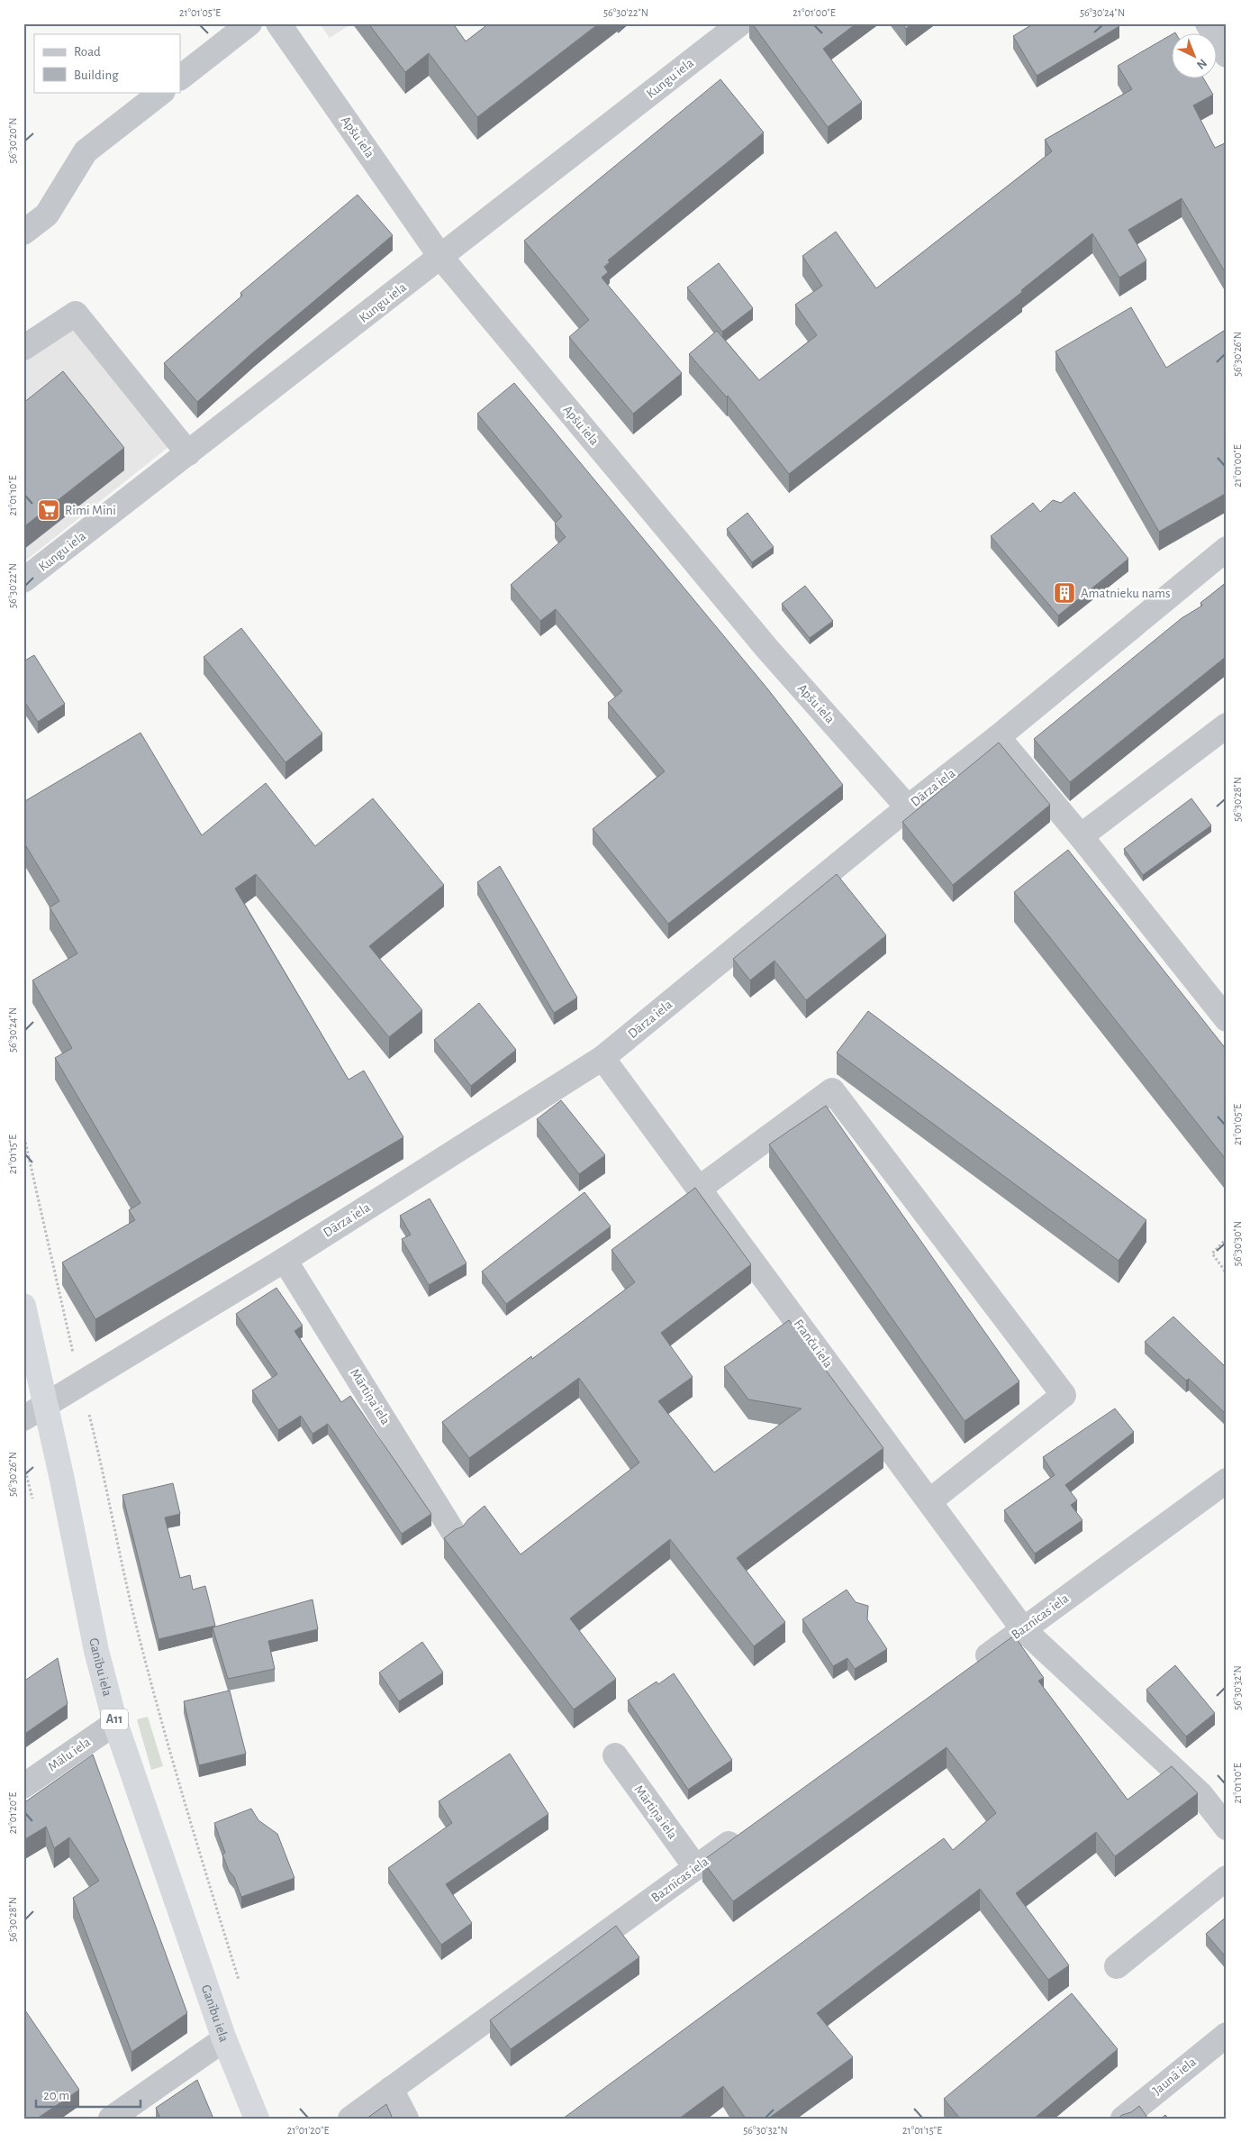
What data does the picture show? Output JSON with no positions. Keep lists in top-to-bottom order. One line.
{"streets":{"highway":["Ganību iela","A11"],"street":["Kungu iela","Apšu iela","Dārza iela","Franču iela","Mārtiņa iela","Baznīcas iela","Mālu iela","Jaunā iela"]},"crossings":[["Kungu iela","Apšu iela"],["Apšu iela","Dārza iela"],["Dārza iela","Franču iela"],["Dārza iela","Mārtiņa iela"],["Dārza iela","Ganību iela"],["Franču iela","Baznīcas iela"],["Mārtiņa iela","Baznīcas iela"],["Ganību iela","Mālu iela"]],"places":{"supermarket":["Rimi Mini"],"building":["Amatnieku nams"]},"legend":["Road","Building"],"scale_bar":"20 m","north":"bottom right","coordinates":["21°01'05\"E","56°30'22\"N","21°01'00\"E","56°30'24\"N","56°30'20\"N","56°30'26\"N","21°01'10\"E","56°30'28\"N","21°01'15\"E","56°30'30\"N","56°30'32\"N","21°01'20\"E"]}
